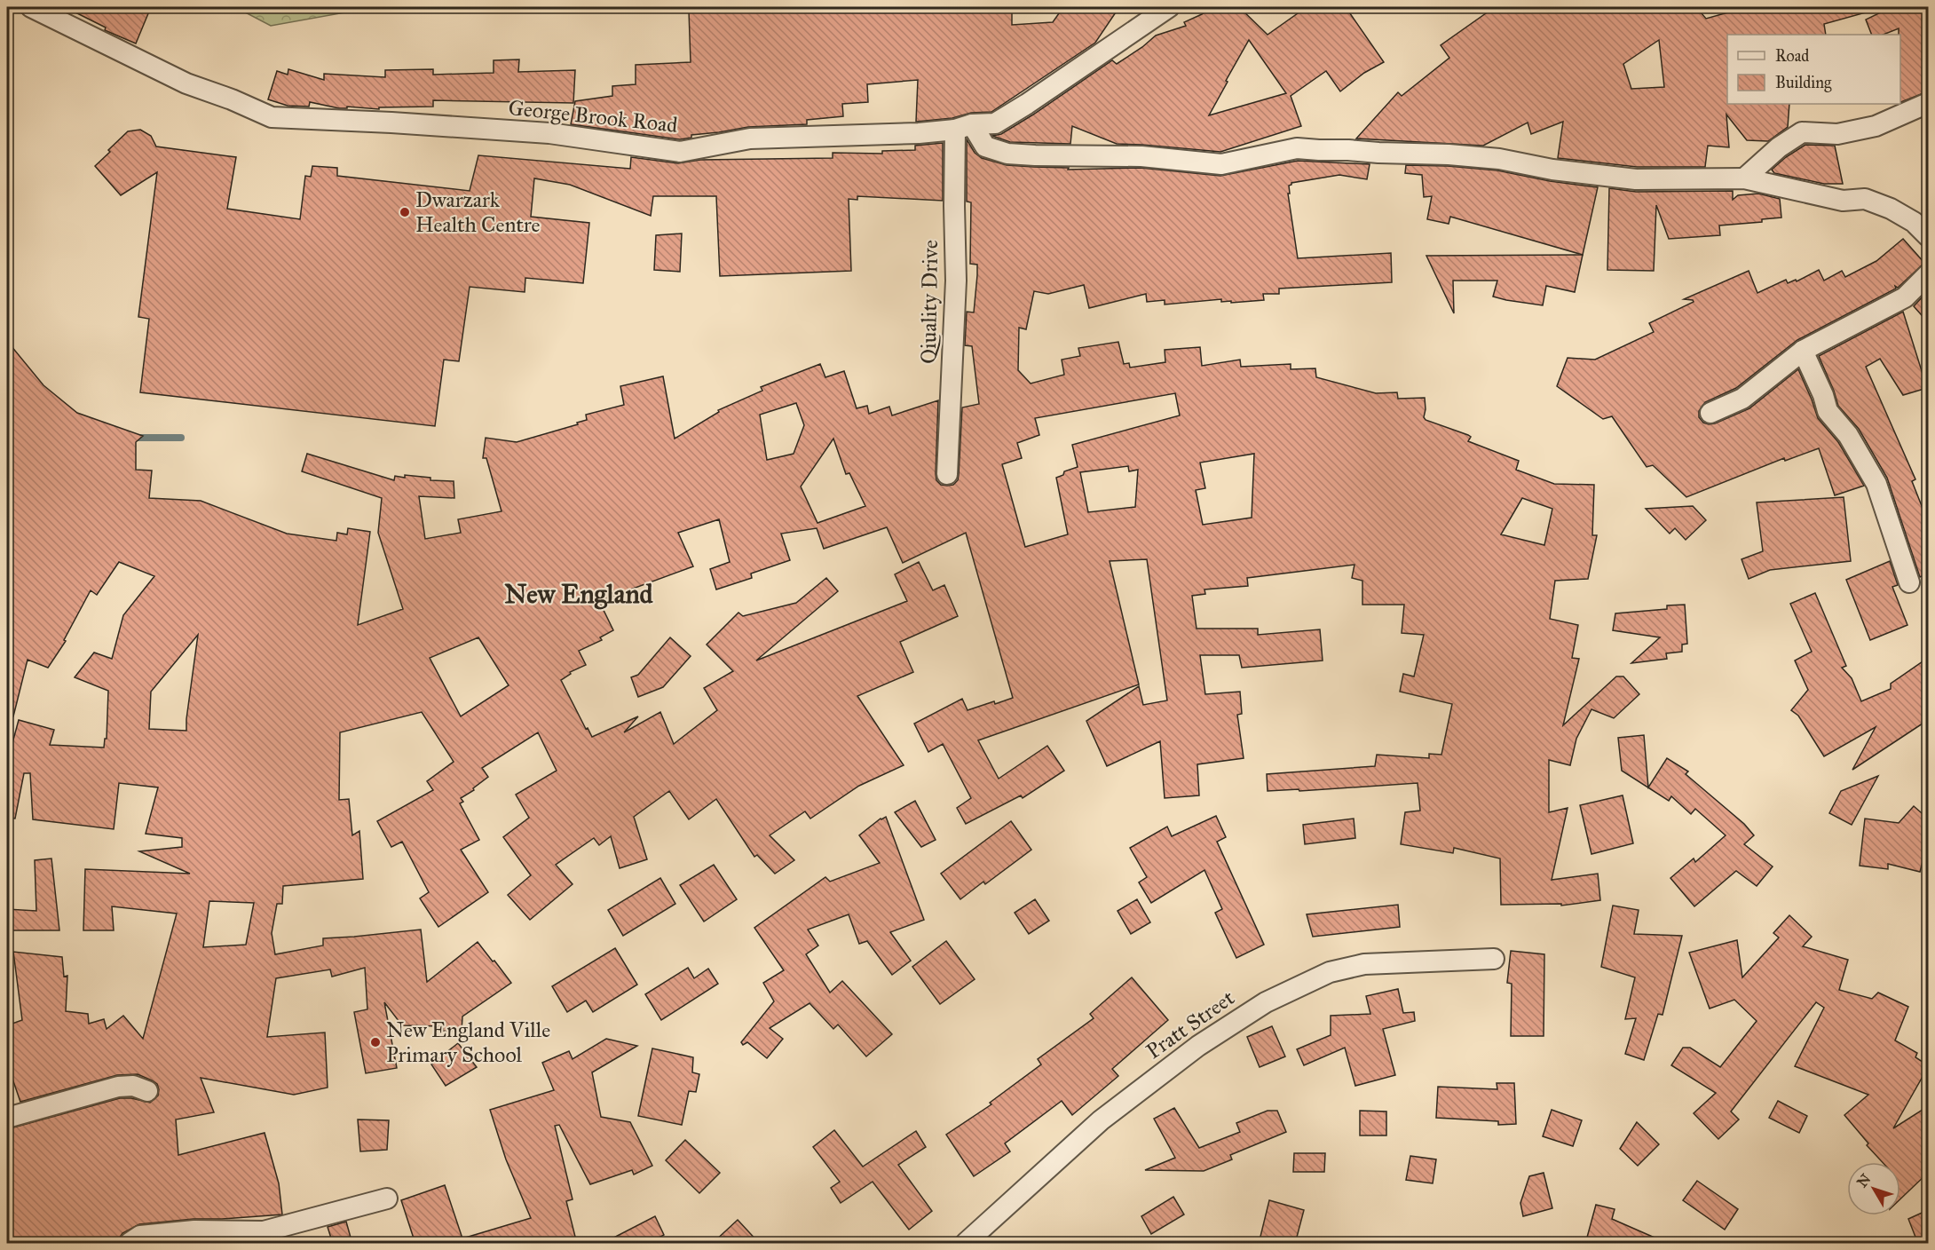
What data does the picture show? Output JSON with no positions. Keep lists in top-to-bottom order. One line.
{"streets":{"street":["George Brook Road","Qiuality Drive","Pratt Street"]},"crossings":[["George Brook Road","Qiuality Drive"]],"districts":["New England"],"places":["Dwarzark Health Centre","New England Ville Primary School"],"legend":["Road","Building"],"north":"top left"}
